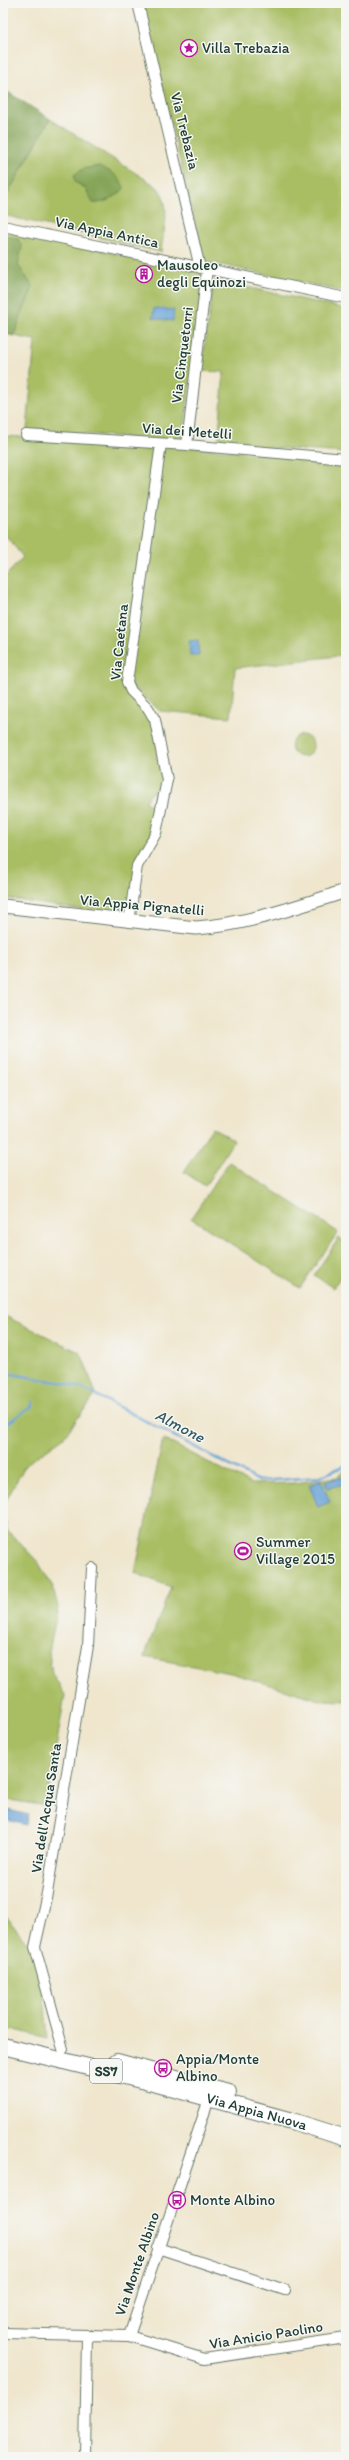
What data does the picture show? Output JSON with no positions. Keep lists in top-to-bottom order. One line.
{"streets":{"main road":["SS7","Via Appia Nuova"],"street":["Via Trebazia","Via Appia Antica","Via Cinquetorri","Via dei Metelli","Via Caetana","Via Appia Pignatelli","Via dell'Acqua Santa","Via Monte Albino","Via Anicio Paolino"]},"crossings":[["Via Trebazia","Via Appia Antica"],["Via Trebazia","Via Cinquetorri"],["Via Appia Antica","Via Cinquetorri"],["Via Cinquetorri","Via dei Metelli"],["Via dei Metelli","Via Caetana"],["Via Caetana","Via Appia Pignatelli"],["Via dell'Acqua Santa","Via Appia Nuova"],["Via Appia Nuova","Via Monte Albino"],["Via Monte Albino","Via Anicio Paolino"]],"water":["Almone"],"places":{"place":["Villa Trebazia"],"building":["Mausoleo degli Equinozi"],"sports":["Summer Village 2015"],"bus stop":["Appia/Monte Albino","Monte Albino"]}}
